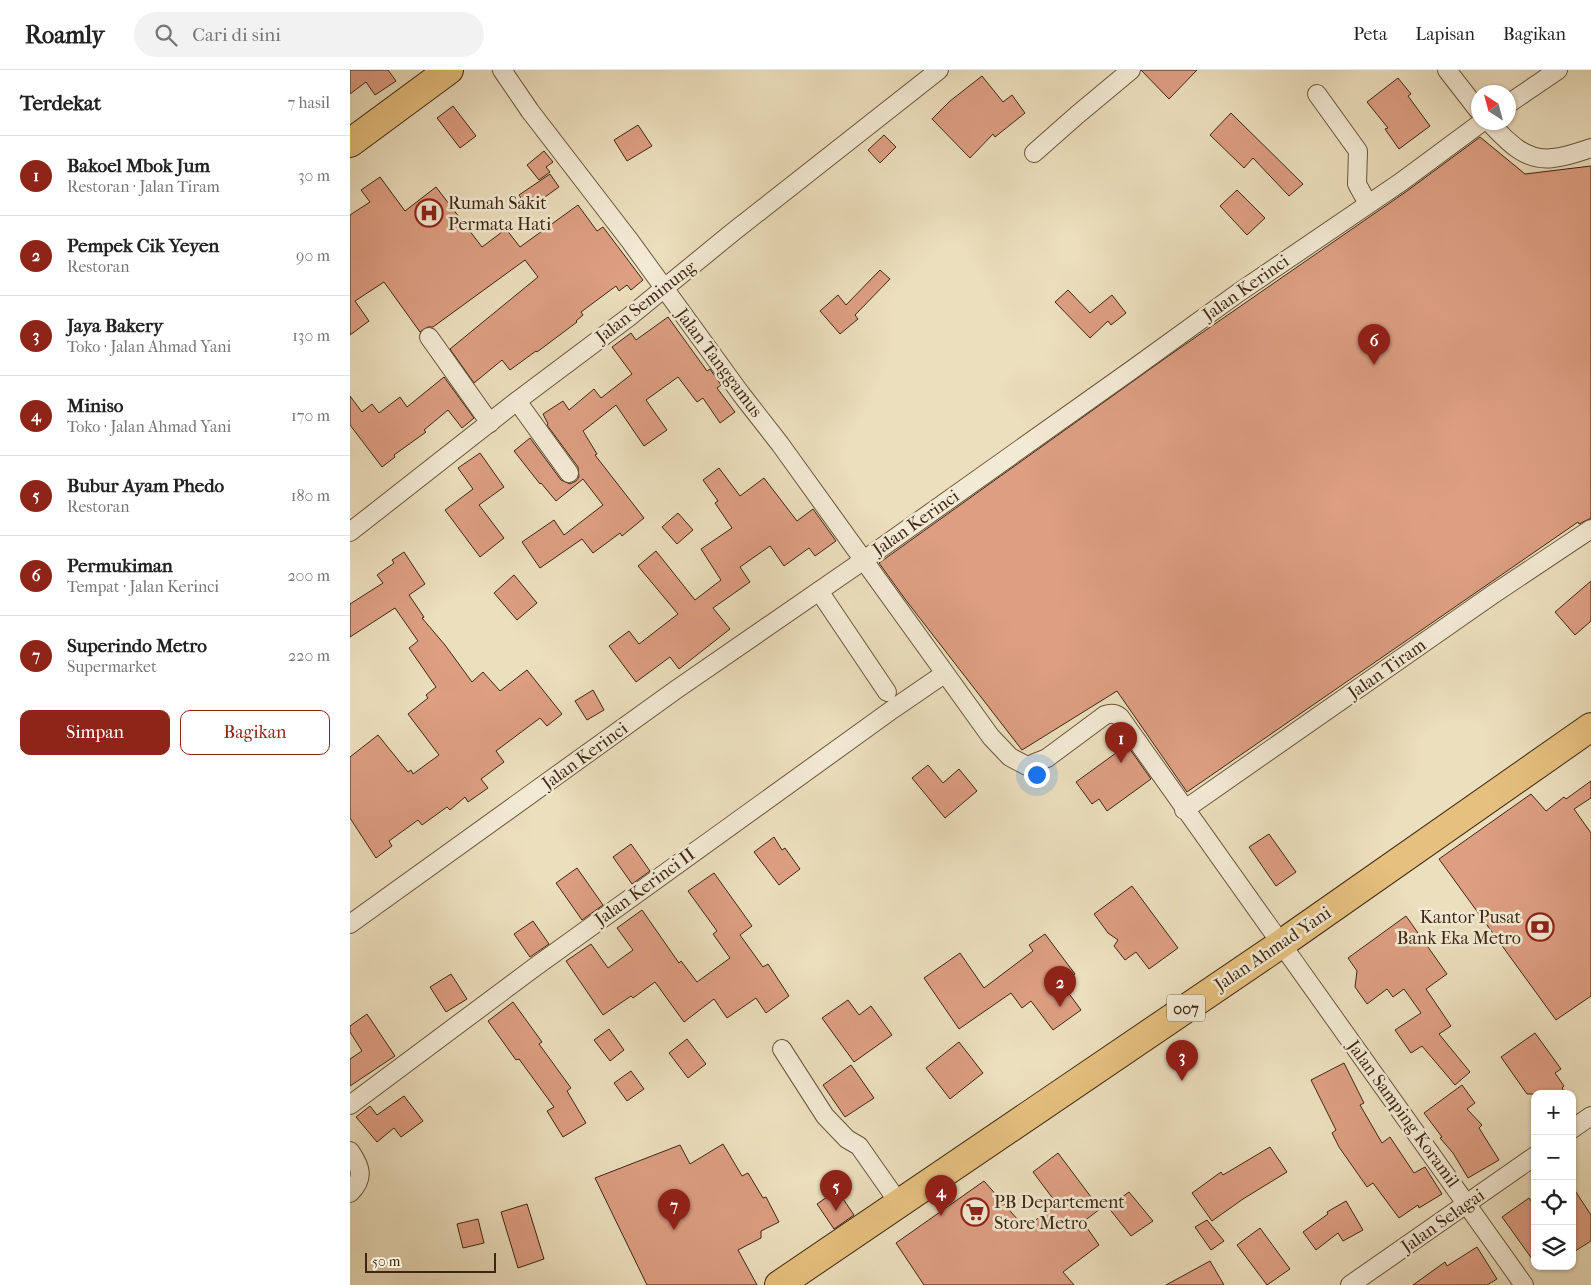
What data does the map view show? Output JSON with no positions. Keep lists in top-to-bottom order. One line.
{"streets":{"main road":["Jalan Ahmad Yani","007"],"street":["Jalan Kerinci","Jalan Seminung","Jalan Tanggamus","Jalan Tiram","Jalan Kerinci II","Jalan Samping Koramil","Jalan Selagai"]},"crossings":[["Jalan Kerinci","Jalan Tanggamus"],["Jalan Seminung","Jalan Tanggamus"],["Jalan Tanggamus","Jalan Tiram"],["Jalan Tanggamus","Jalan Kerinci II"],["Jalan Tanggamus","Jalan Samping Koramil"],["Jalan Tiram","Jalan Samping Koramil"],["Jalan Ahmad Yani","Jalan Samping Koramil"],["Jalan Samping Koramil","Jalan Selagai"]],"places":{"hospital":["Rumah Sakit Permata Hati"],"bank":["Kantor Pusat Bank Eka Metro"],"supermarket":["PB Departement Store Metro"]},"scale_bar":"50 m","north":"top left","page":{"header":"Roamly","search":"Cari di sini","nav":["Peta","Lapisan","Bagikan"],"heading":["Terdekat","7 hasil"],"list":[{"mark":"1","name":"Bakoel Mbok Jum","note":"Restoran · Jalan Tiram","value":"30 m"},{"mark":"2","name":"Pempek Cik Yeyen","note":"Restoran","value":"90 m"},{"mark":"3","name":"Jaya Bakery","note":"Toko · Jalan Ahmad Yani","value":"130 m"},{"mark":"4","name":"Miniso","note":"Toko · Jalan Ahmad Yani","value":"170 m"},{"mark":"5","name":"Bubur Ayam Phedo","note":"Restoran","value":"180 m"},{"mark":"6","name":"Permukiman","note":"Tempat · Jalan Kerinci","value":"200 m"},{"mark":"7","name":"Superindo Metro","note":"Supermarket","value":"220 m"}],"pins":["6","1","2","3","5","4","7"],"buttons":["Simpan","Bagikan"],"map_buttons":["+","−"],"scale":"50 m"}}
